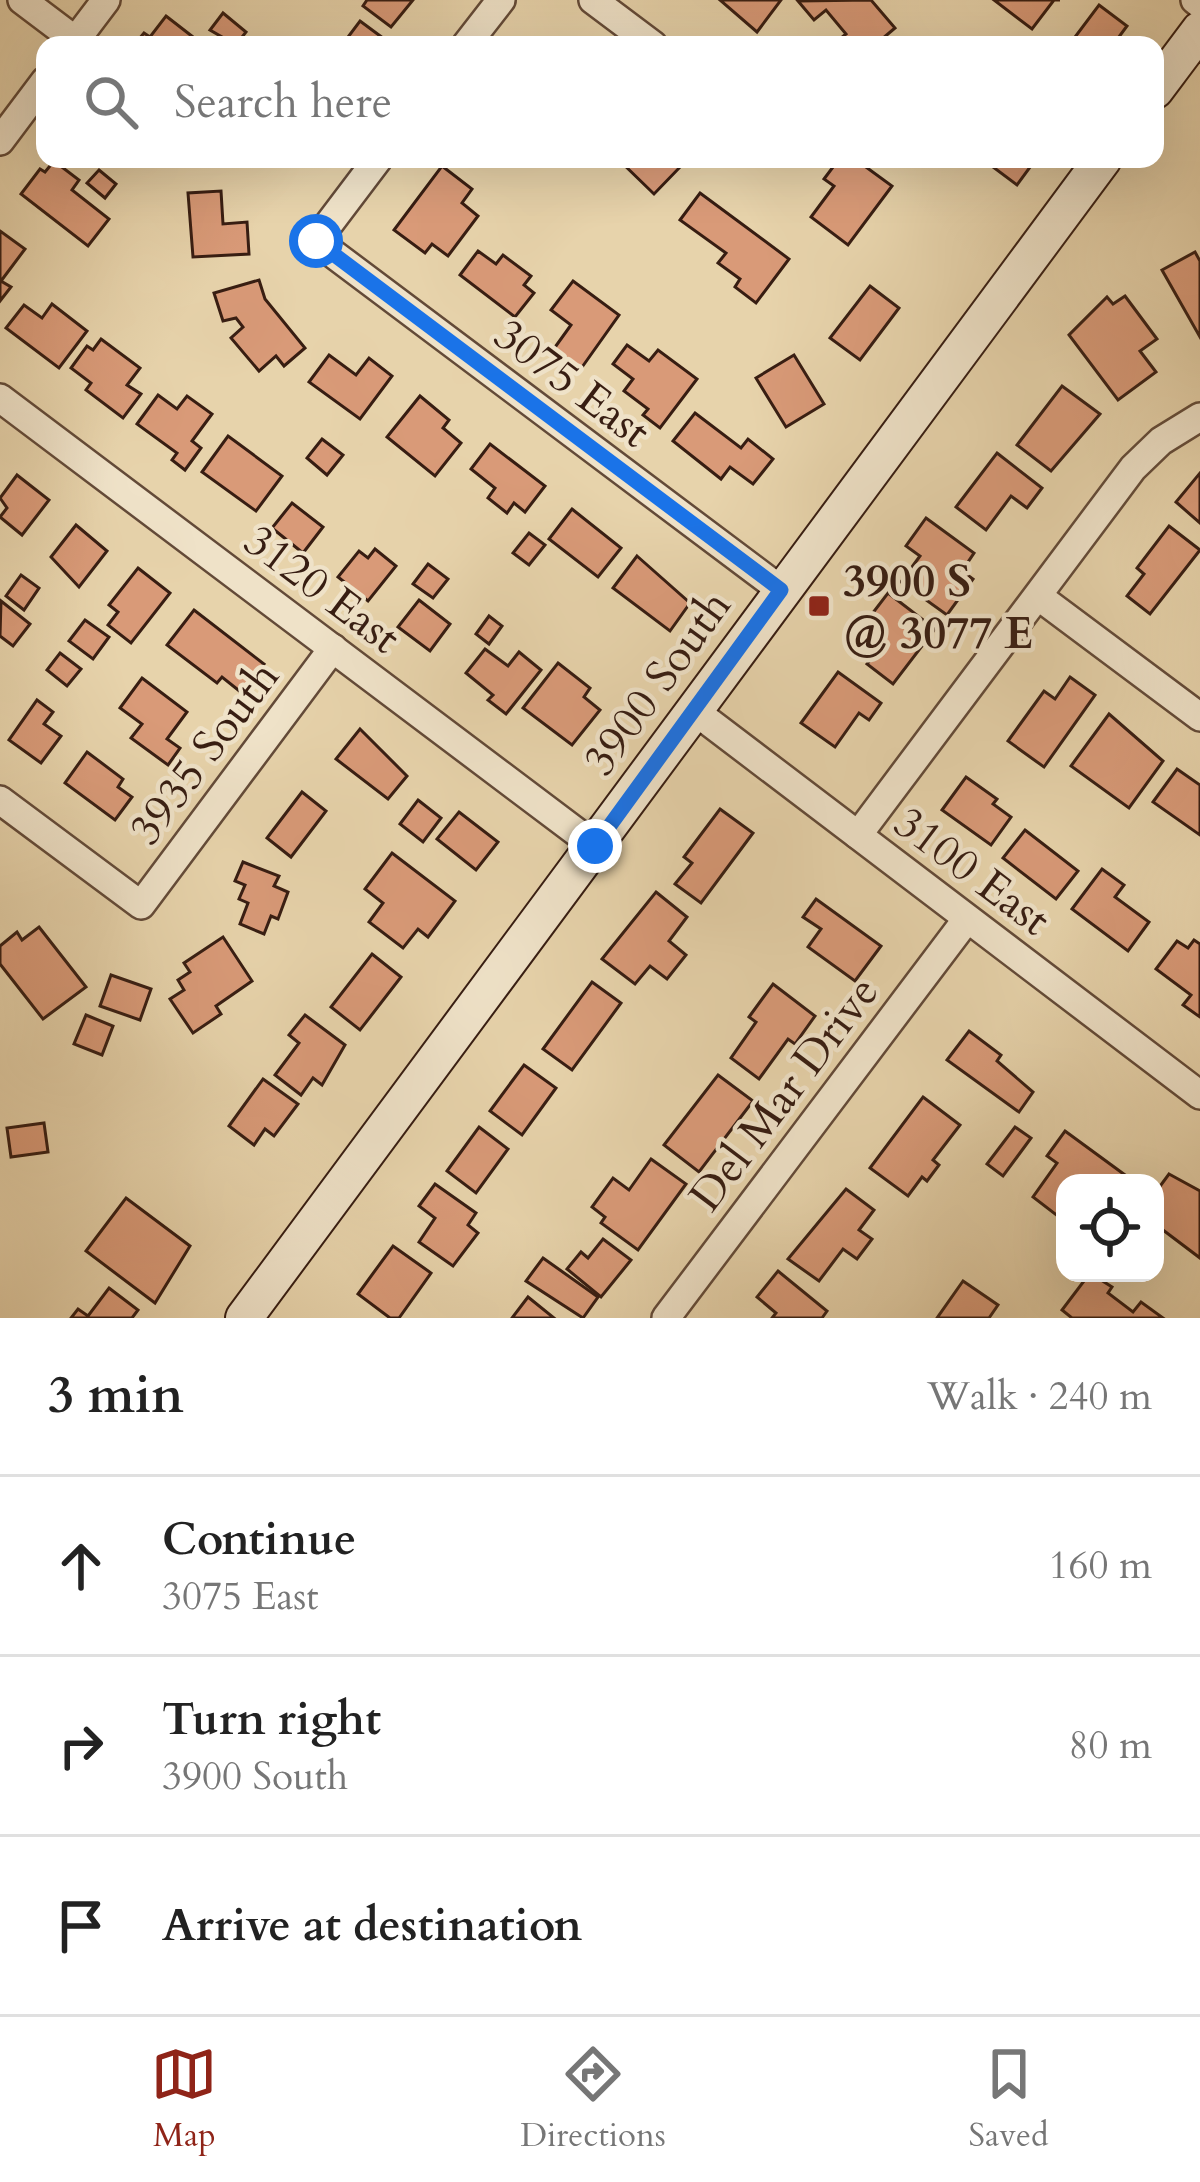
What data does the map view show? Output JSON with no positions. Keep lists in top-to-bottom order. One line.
{"streets":{"main road":["3900 South"],"street":["3075 East","3120 East","3935 South","3100 East","Del Mar Drive"]},"crossings":[["3075 East","3900 South"],["3120 East","3900 South"],["3120 East","3935 South"],["3900 South","3100 East"],["3100 East","Del Mar Drive"]],"places":{"transit":["3900 S @ 3077 E"]},"page":{"search":"Search here","heading":["3 min","Walk · 240 m"],"list":[["Continue","3075 East","160 m"],["Turn right","3900 South","80 m"],"Arrive at destination"],"nav":["Map","Directions","Saved"]}}
